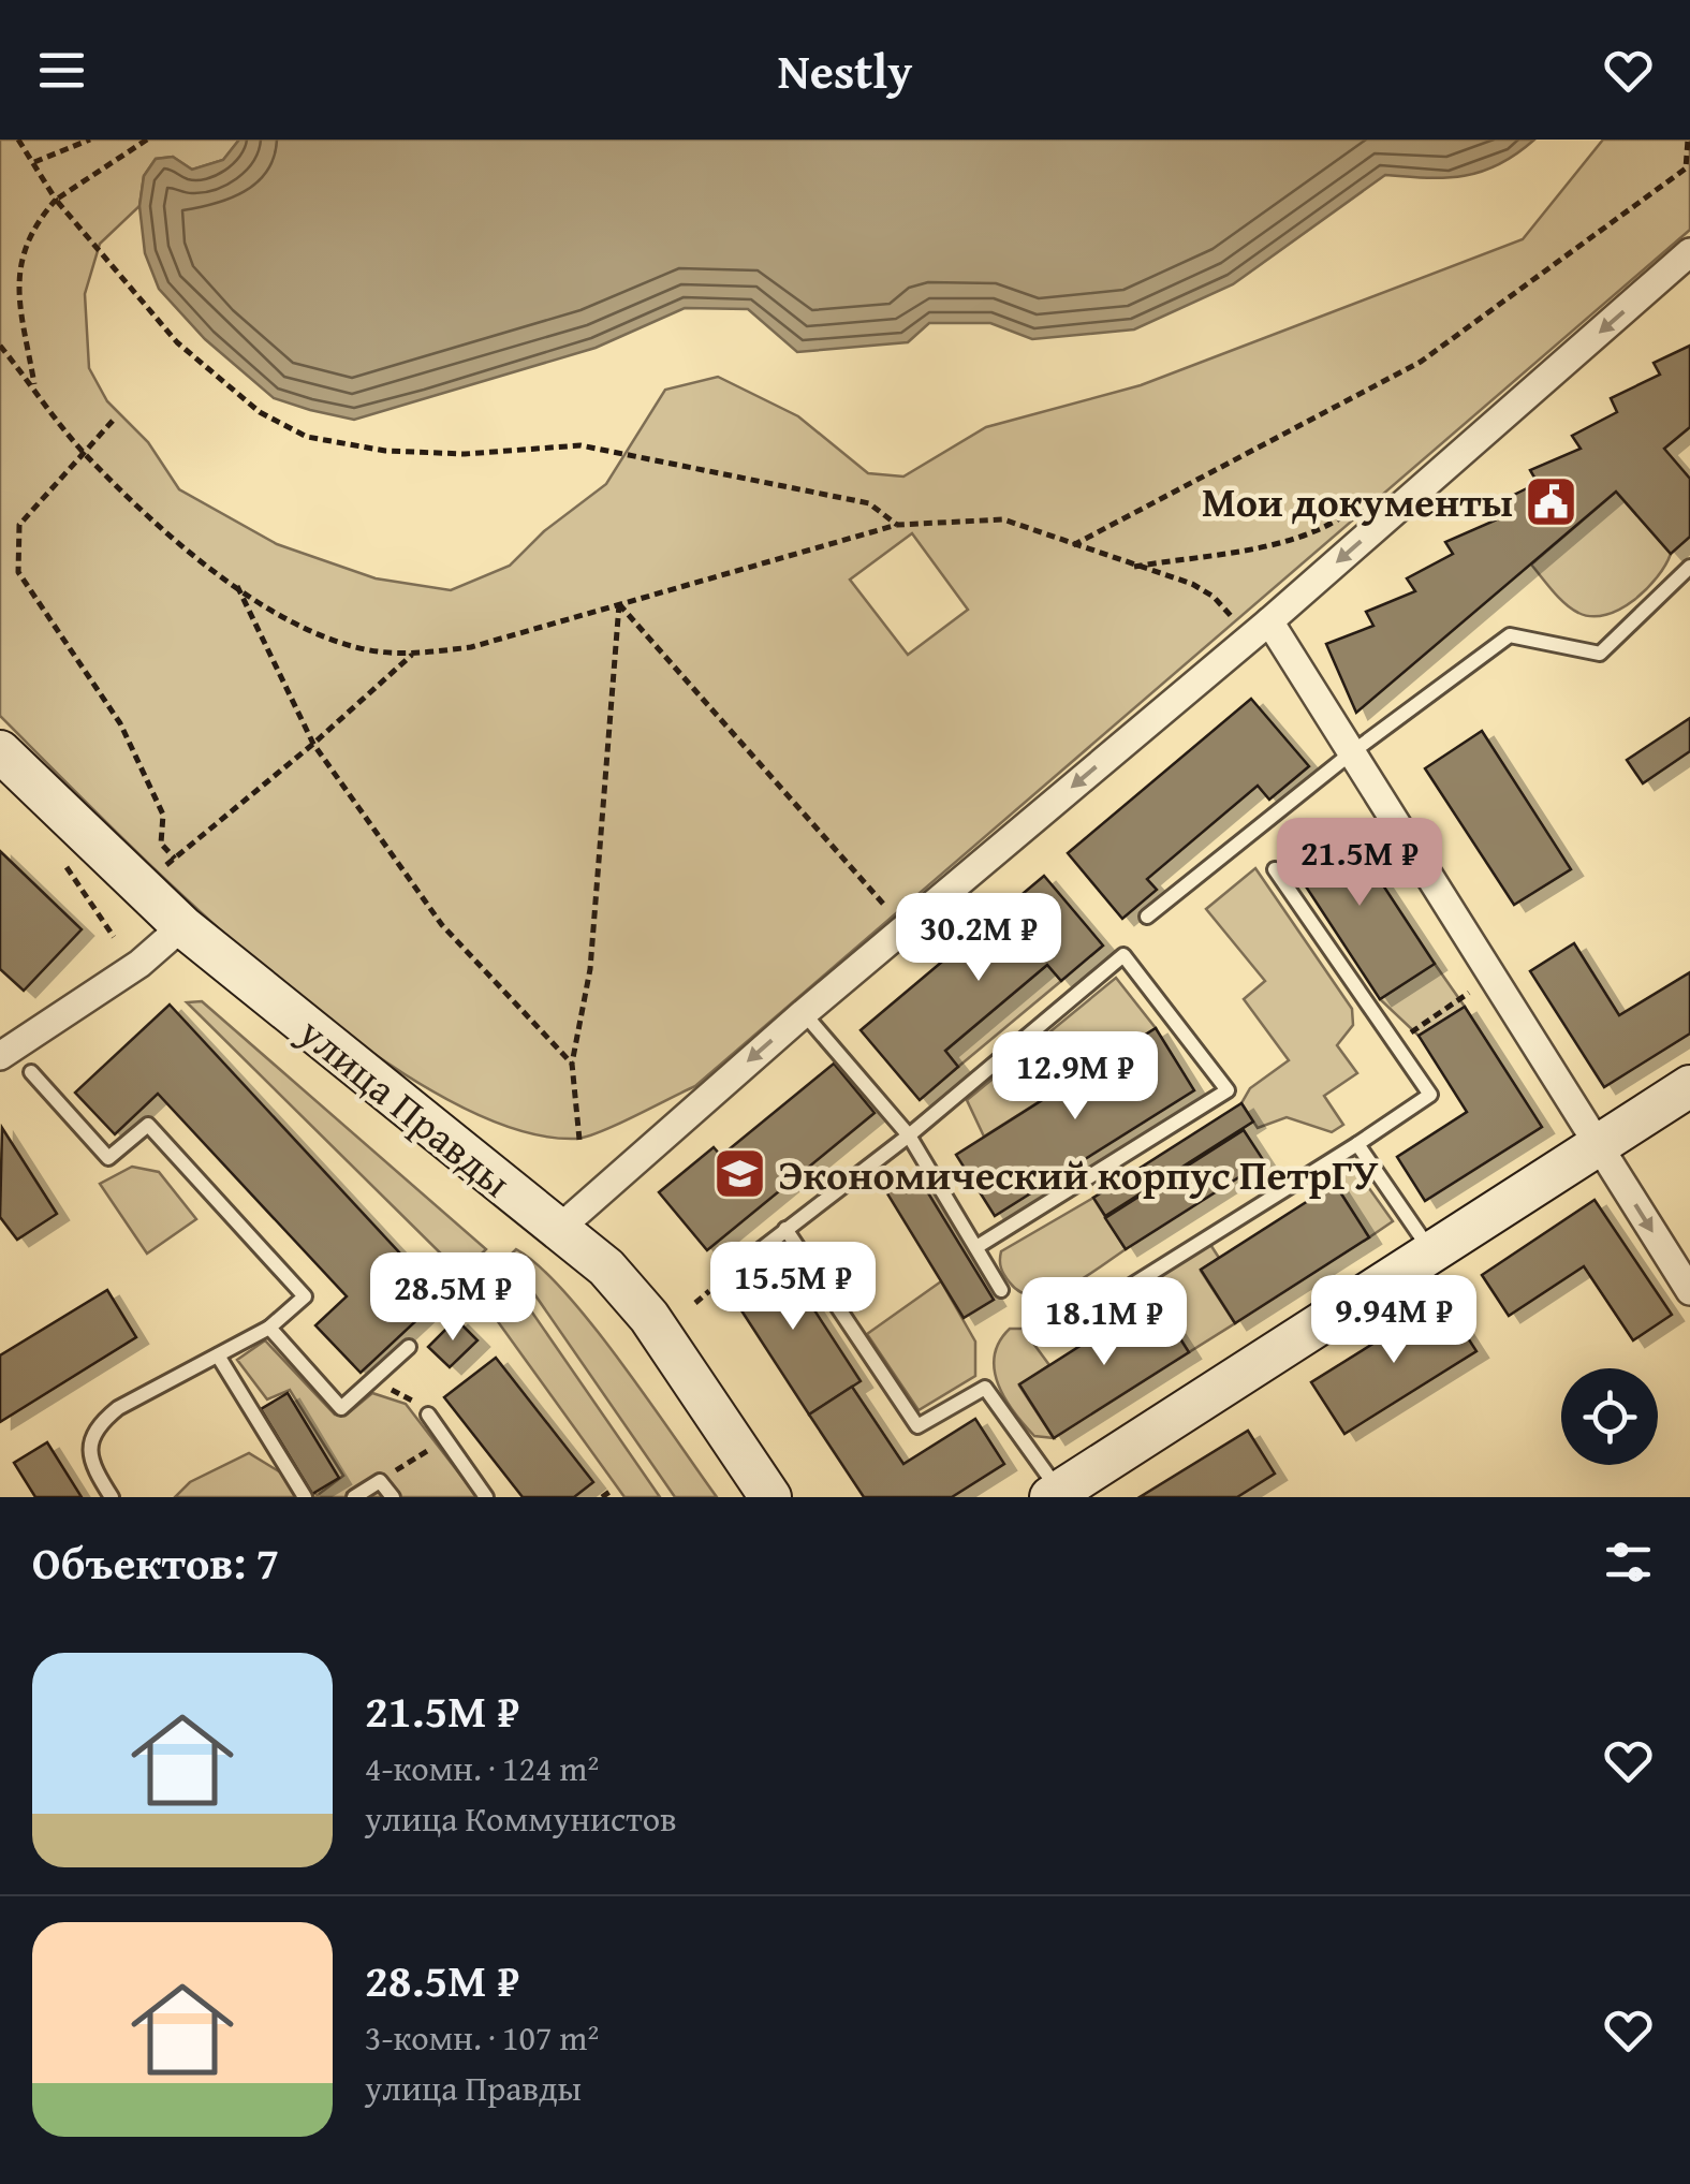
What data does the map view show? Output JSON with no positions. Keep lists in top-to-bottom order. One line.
{"streets":{"main road":["улица Правды"]},"places":{"public building":["Мои документы"],"school or university":["Экономический корпус ПетрГУ"]},"page":{"header":"Nestly","price":["21.5M ₽","30.2M ₽","12.9M ₽","15.5M ₽","28.5M ₽","9.94M ₽","18.1M ₽"],"heading":"Объектов: 7","list":[{"name":"21.5M ₽","note":"4-комн. · 124 m² · улица Коммунистов"},{"name":"28.5M ₽","note":"3-комн. · 107 m² · улица Правды"}]}}
